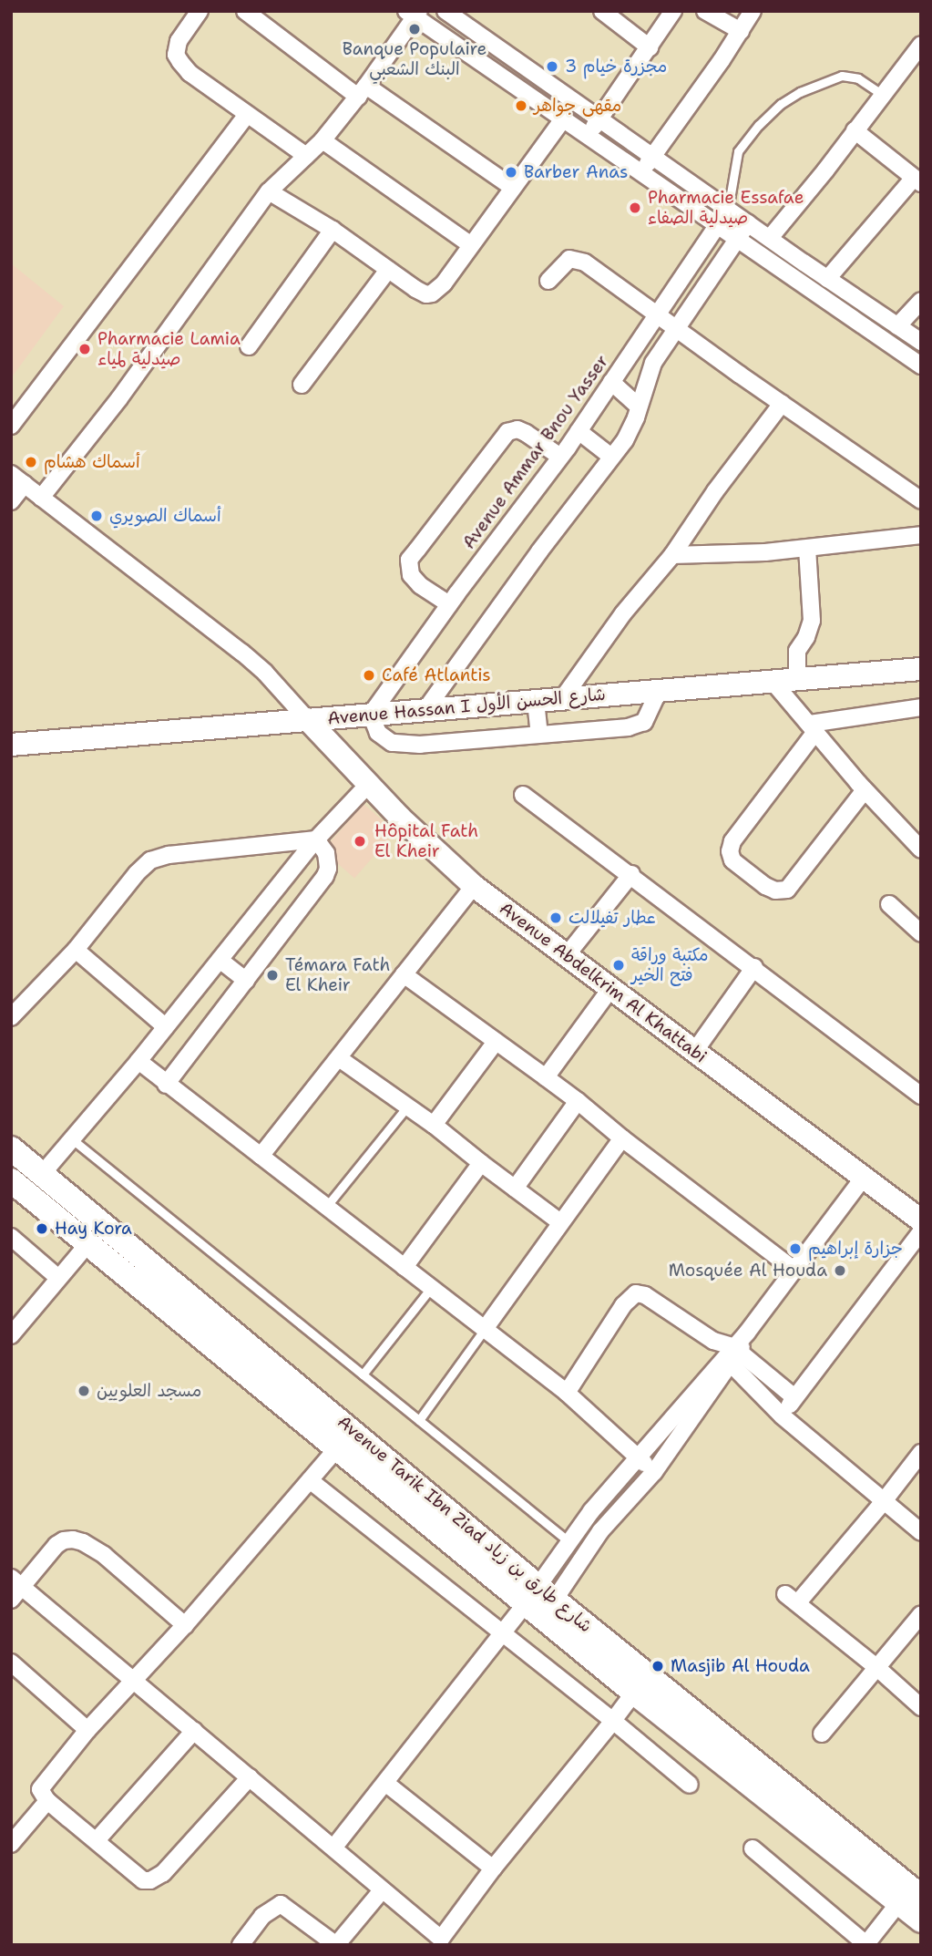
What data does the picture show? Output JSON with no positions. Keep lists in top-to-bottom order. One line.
{"streets":{"main road":["Avenue Hassan I شارع الحسن الأول","Avenue Abdelkrim Al Khattabi","Avenue Tarik Ibn Ziad شارع طارق بن زياد"],"street":["Avenue Ammar Bnou Yasser"]},"crossings":[["Avenue Ammar Bnou Yasser","Avenue Hassan I شارع الحسن الأول"],["Avenue Hassan I شارع الحسن الأول","Avenue Abdelkrim Al Khattabi"]],"places":["Banque Populaire البنك الشعبي","مجزرة خيام 3","مقهى جواهر","Barber Anas","Pharmacie Essafae صيدلية الصفاء","Pharmacie Lamia صيدلية لمياء","أسماك هشام","أسماك الصويري","Café Atlantis","Hôpital Fath El Kheir","عطار تفيلالت","مكتبة وراقة فتح الخير","Témara Fath El Kheir","Hay Kora","جزارة إبراهيم","Mosquée Al Houda","مسجد العلويين","Masjib Al Houda"]}
